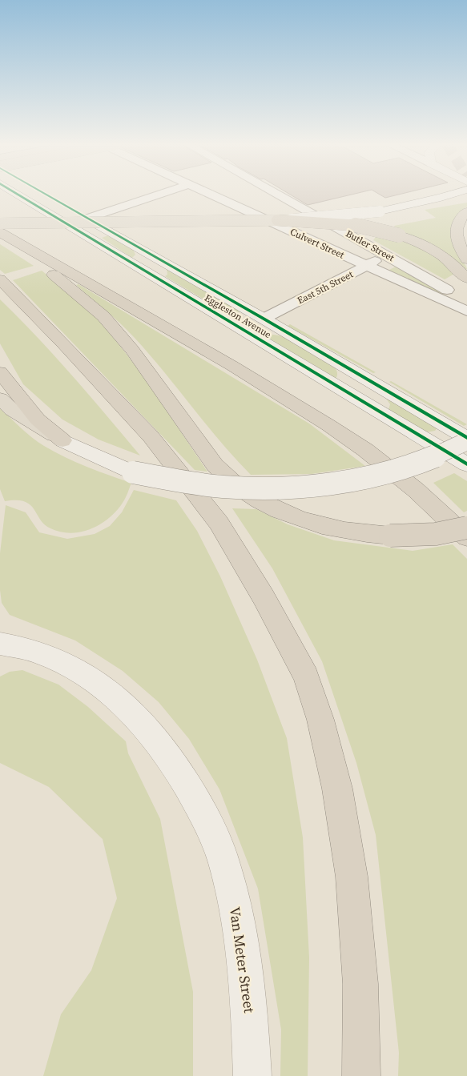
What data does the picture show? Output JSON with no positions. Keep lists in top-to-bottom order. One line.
{"streets":{"main road":["Eggleston Avenue","Van Meter Street"],"street":["Culvert Street","Butler Street","East 5th Street"]},"crossings":[["Culvert Street","East 5th Street"],["Butler Street","East 5th Street"],["East 5th Street","Eggleston Avenue"]]}
